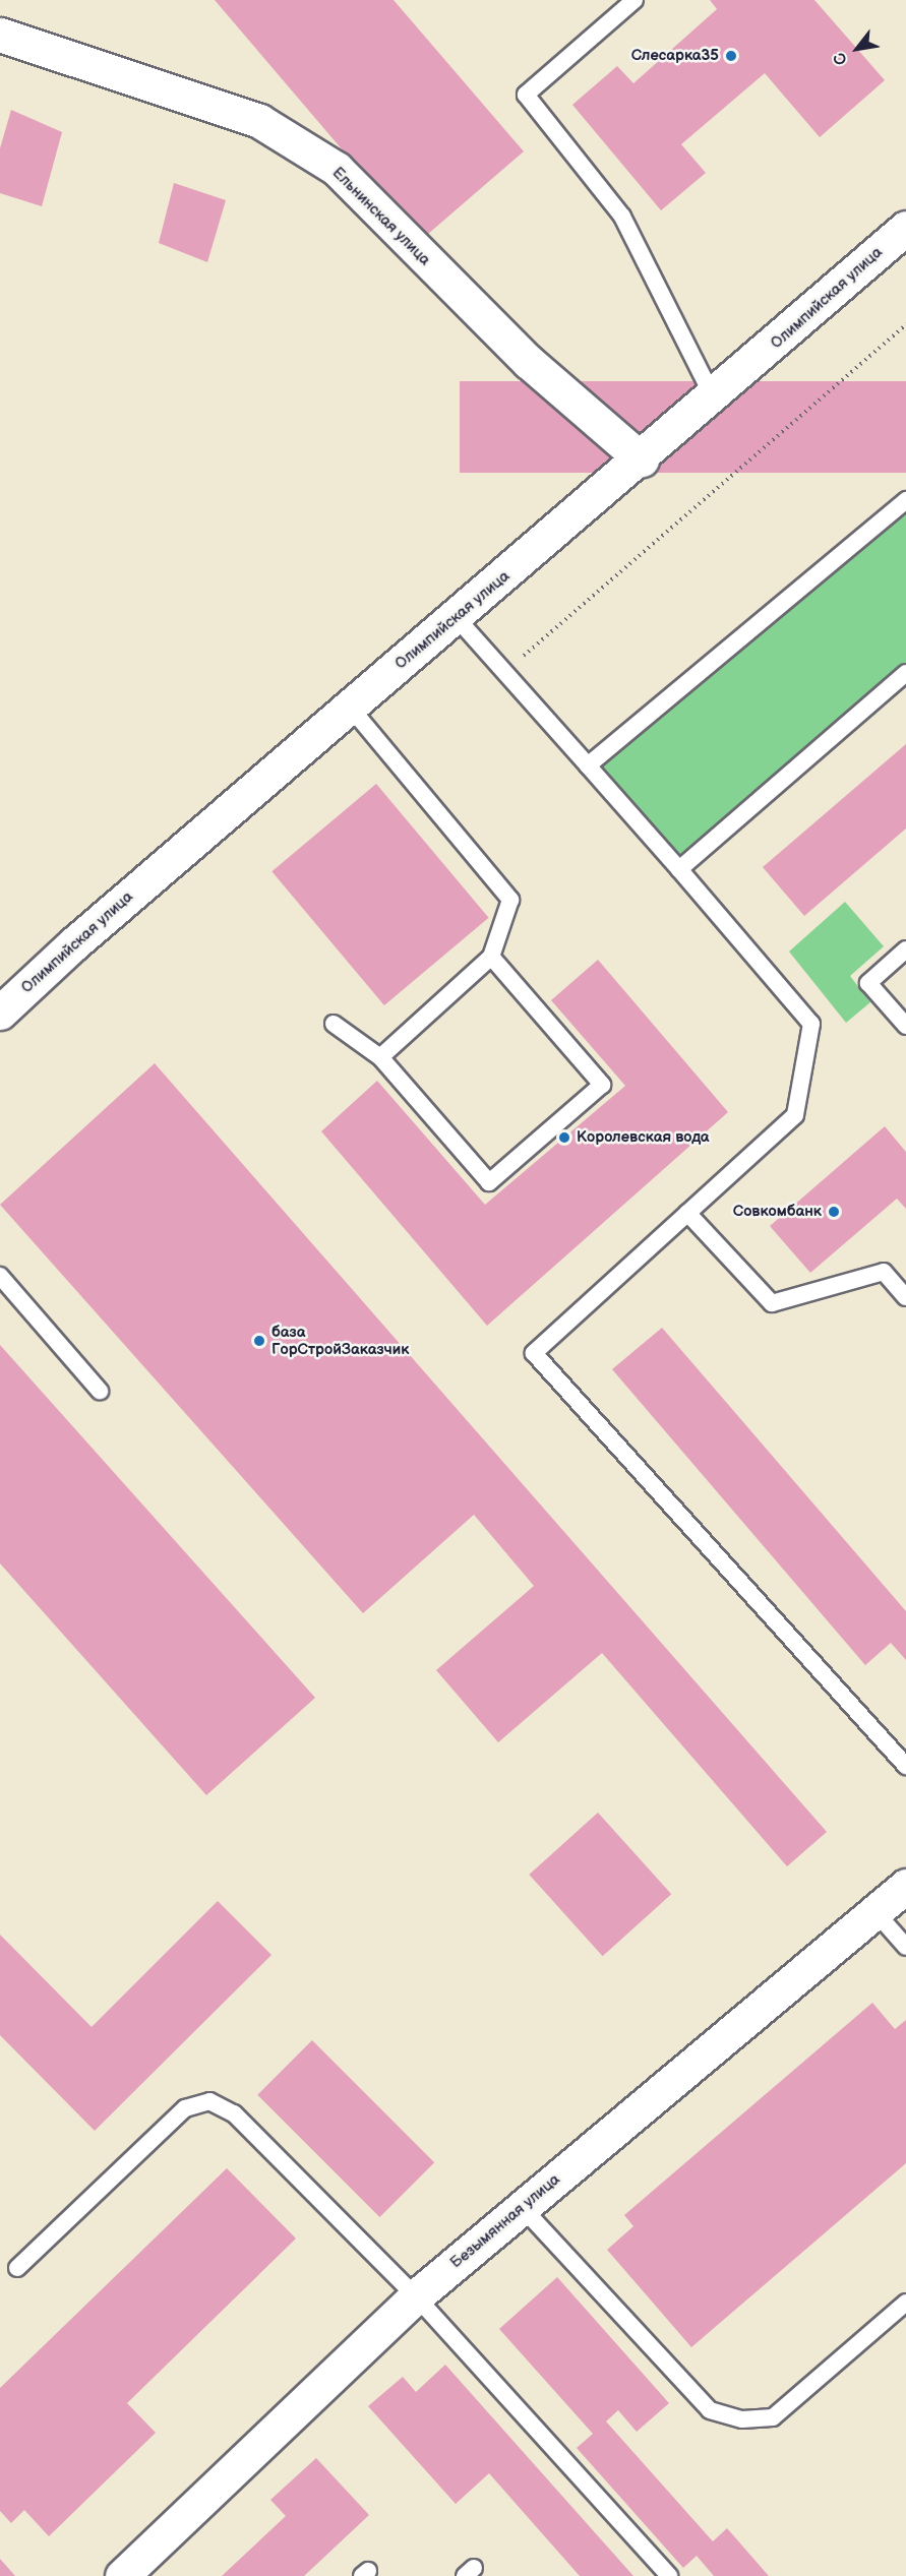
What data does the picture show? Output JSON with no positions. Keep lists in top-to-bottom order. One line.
{"streets":{"street":["Ельнинская улица","Олимпийская улица","Безымянная улица"]},"crossings":[["Ельнинская улица","Олимпийская улица"]],"places":["Слесарка35","Королевская вода","Совкомбанк","база ГорСтройЗаказчик"],"north":"bottom left"}
